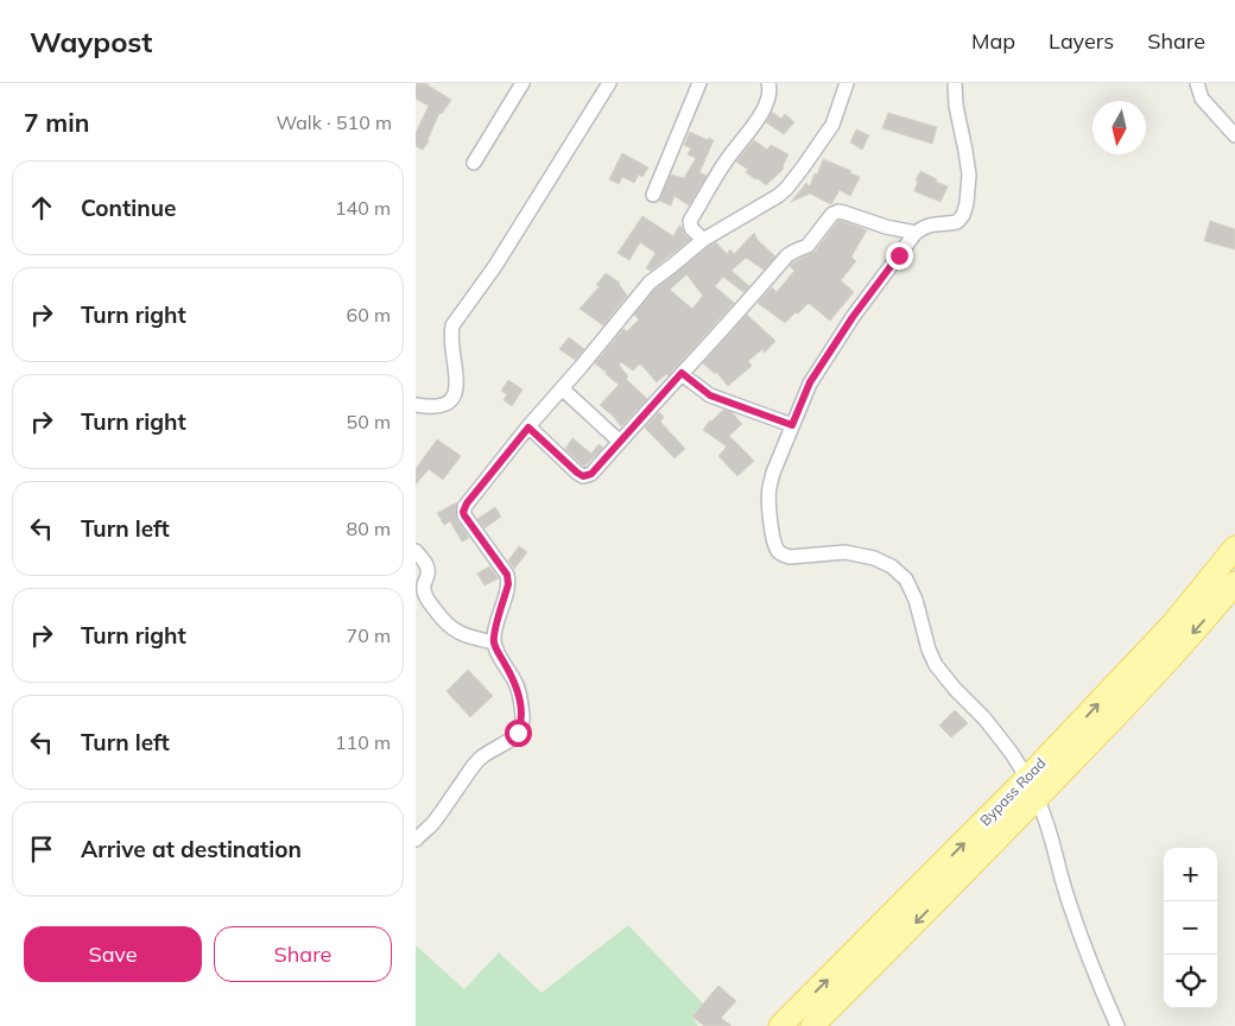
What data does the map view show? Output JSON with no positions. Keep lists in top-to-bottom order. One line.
{"streets":{"main road":["Bypass Road"]},"north":"bottom","page":{"header":"Waypost","nav":["Map","Layers","Share"],"heading":["7 min","Walk · 510 m"],"list":[["Continue","140 m"],["Turn right","60 m"],["Turn right","50 m"],["Turn left","80 m"],["Turn right","70 m"],["Turn left","110 m"],"Arrive at destination"],"map_buttons":["+","−"],"buttons":["Save","Share"]}}
